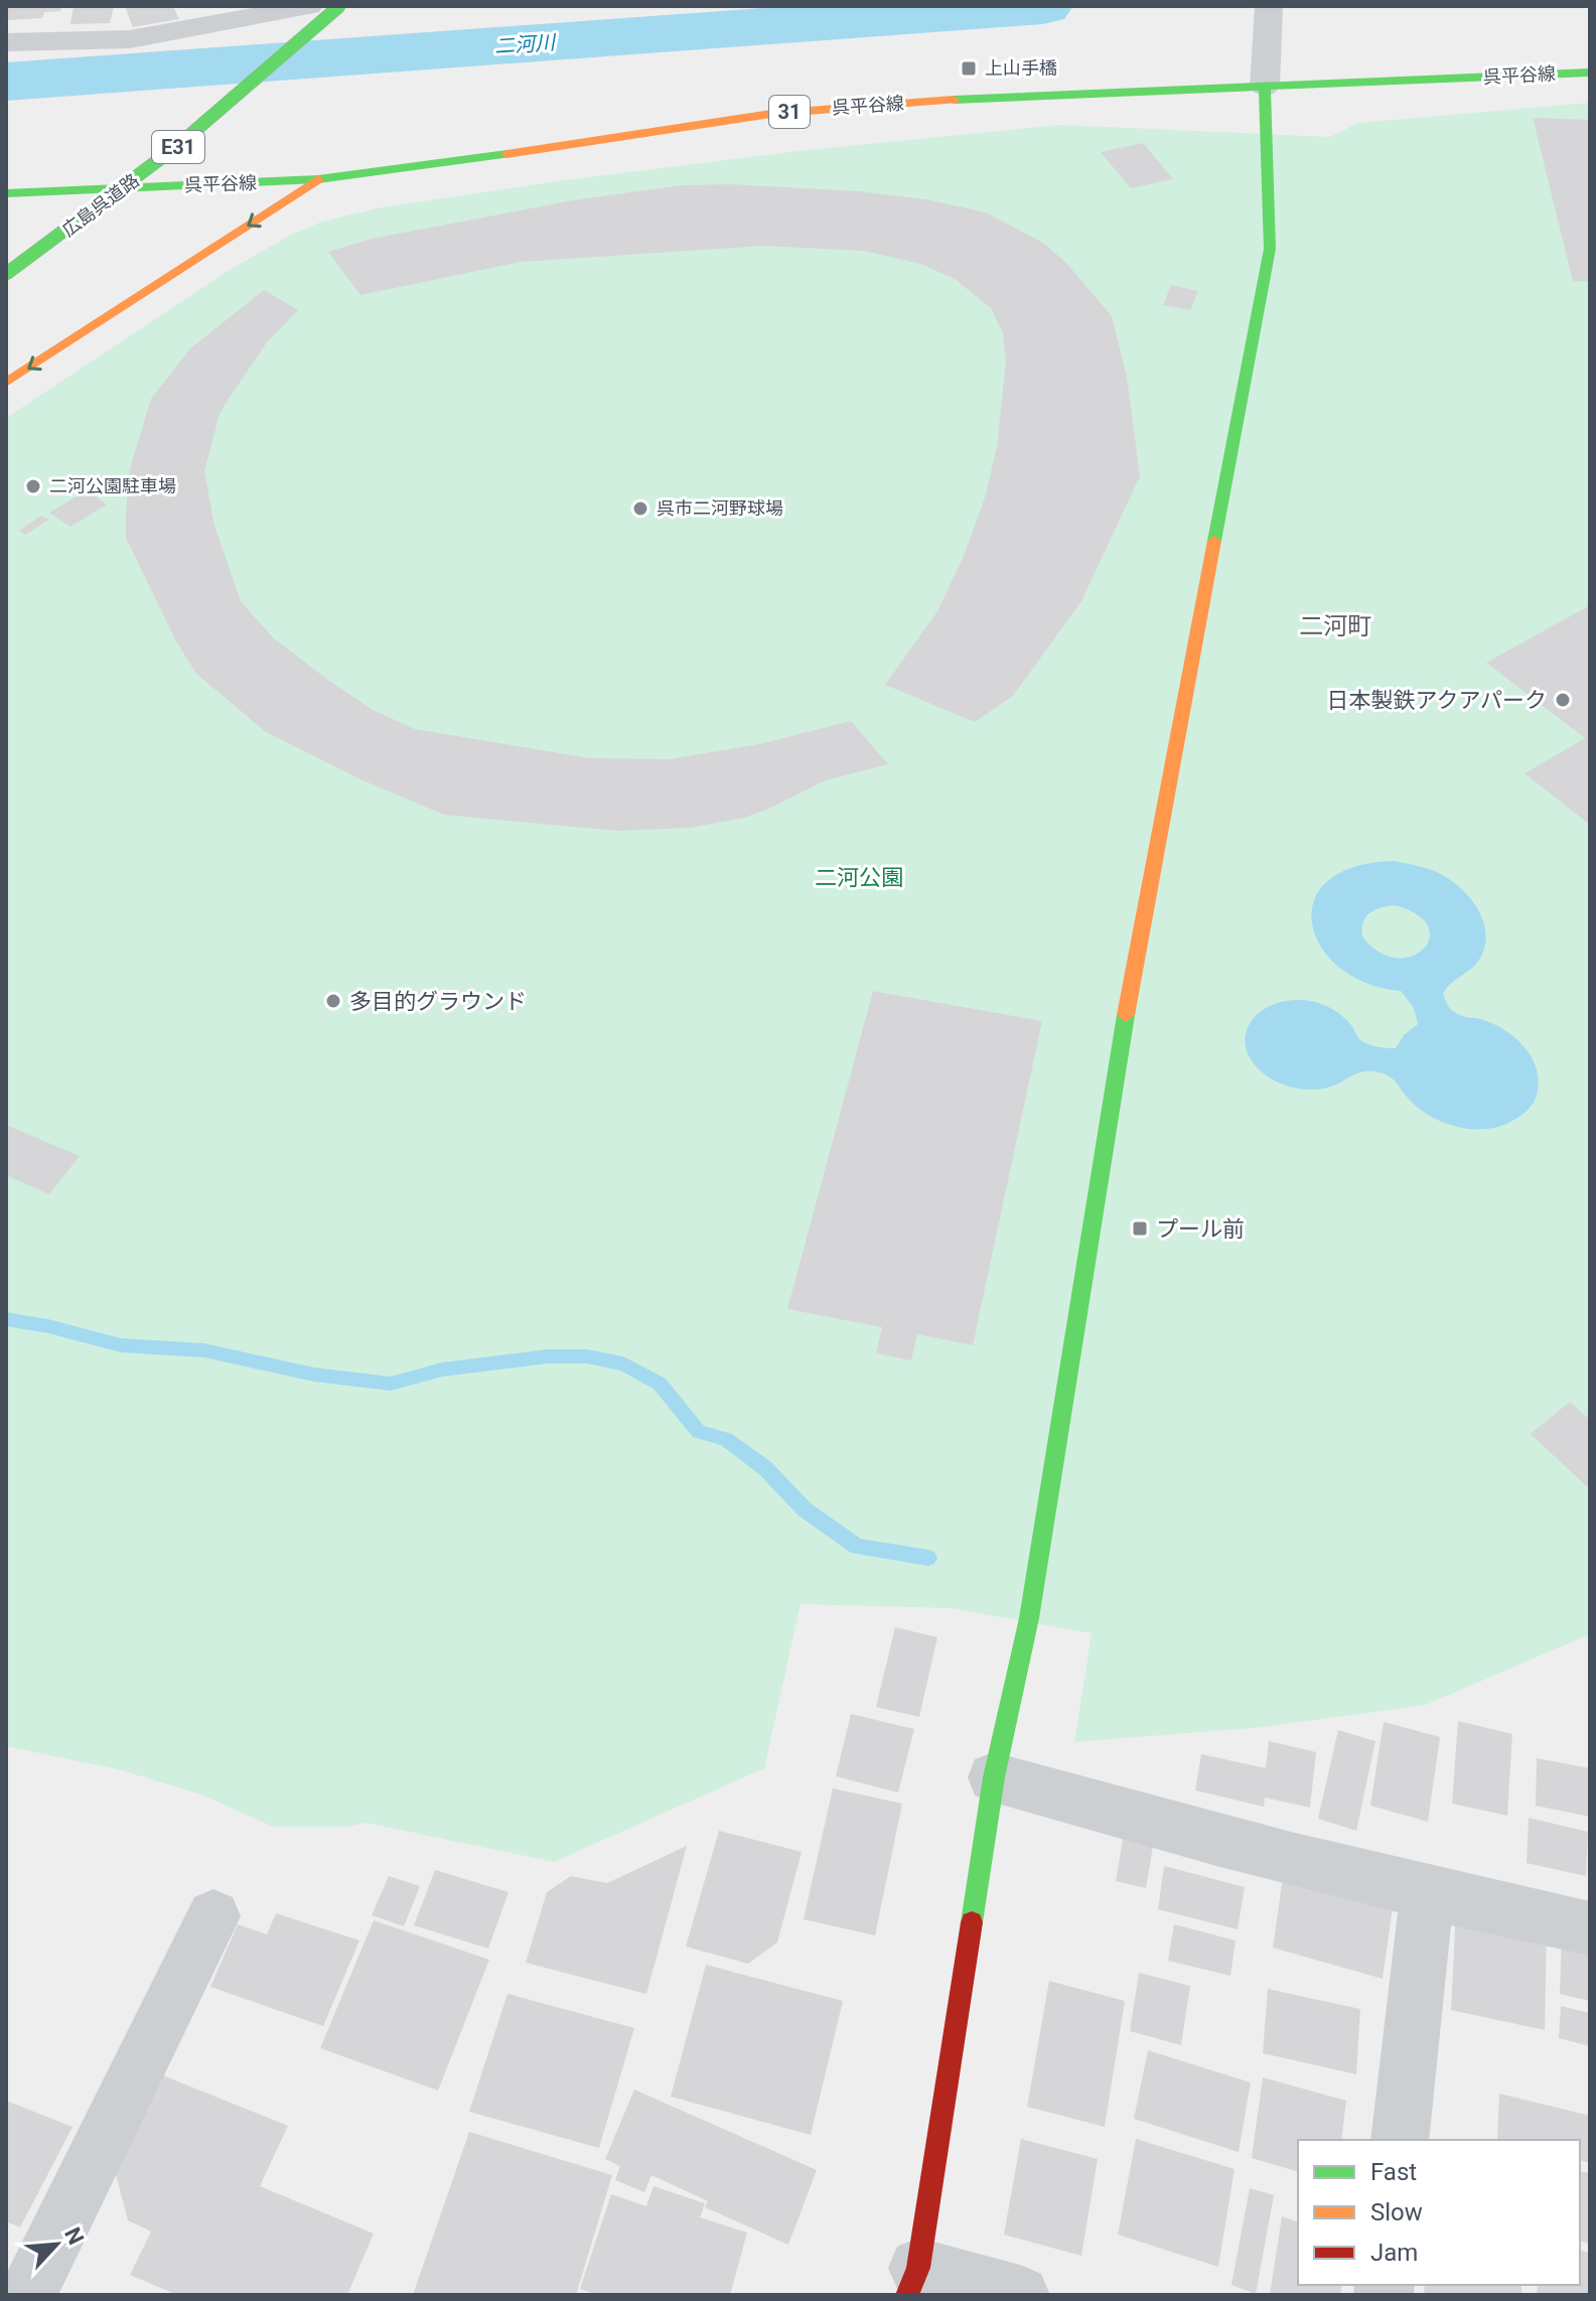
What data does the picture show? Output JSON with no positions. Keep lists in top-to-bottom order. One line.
{"streets":{"main road":["呉平谷線","31","E31","広島呉道路"]},"districts":["二河町"],"water":["二河川"],"parks":["二河公園"],"places":{"transit":["上山手橋","プール前"],"other":["二河公園駐車場","呉市二河野球場","日本製鉄アクアパーク","多目的グラウンド"]},"legend":["Fast","Slow","Jam"],"north":"top right"}
